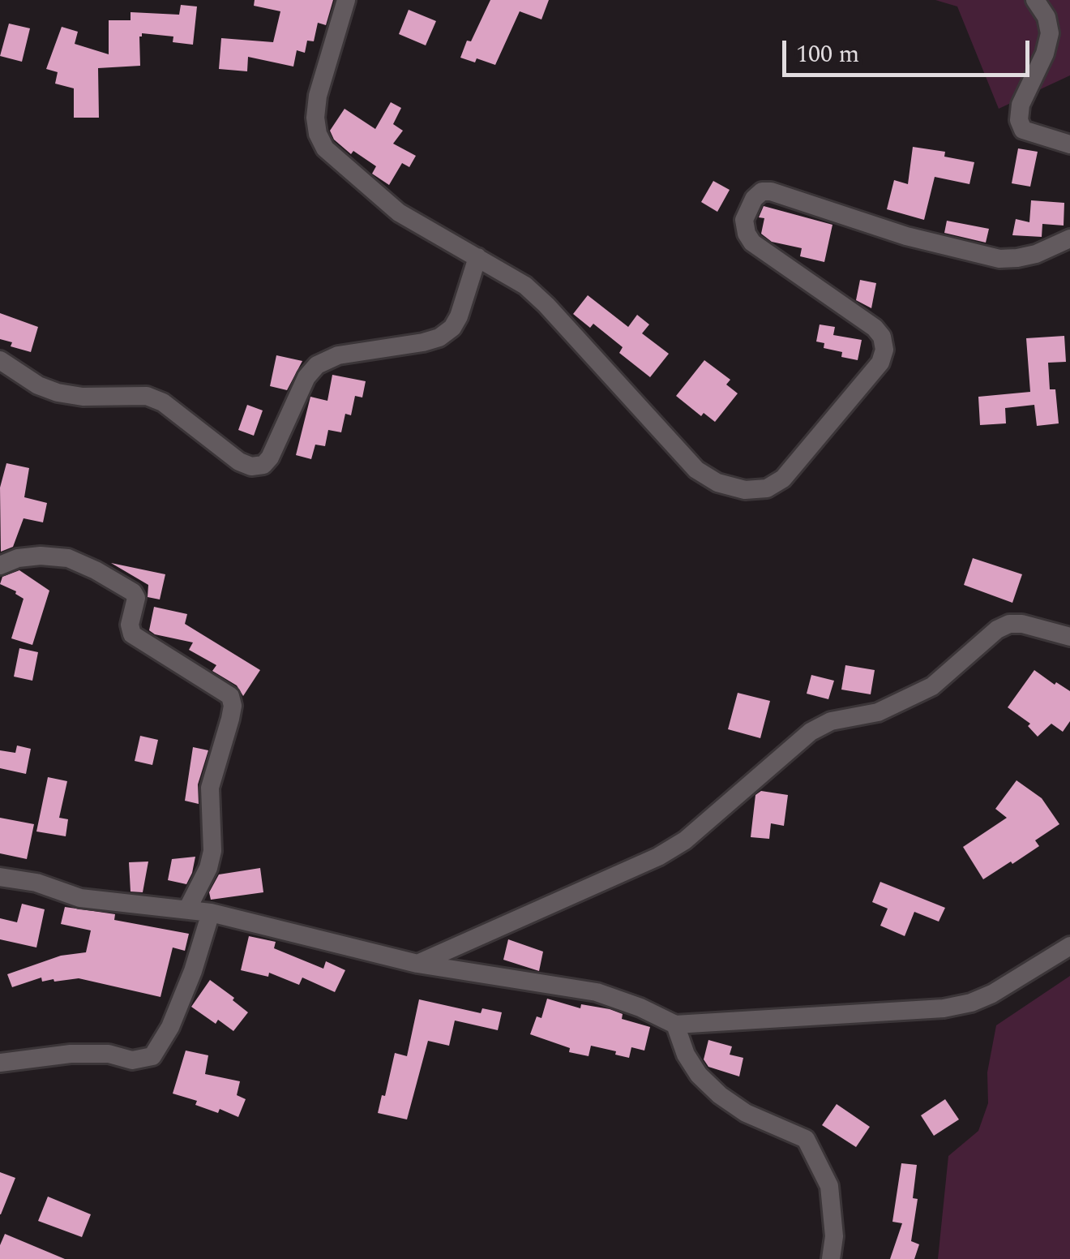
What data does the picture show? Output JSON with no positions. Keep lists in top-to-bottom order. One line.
{"scale_bar":"100 m"}
